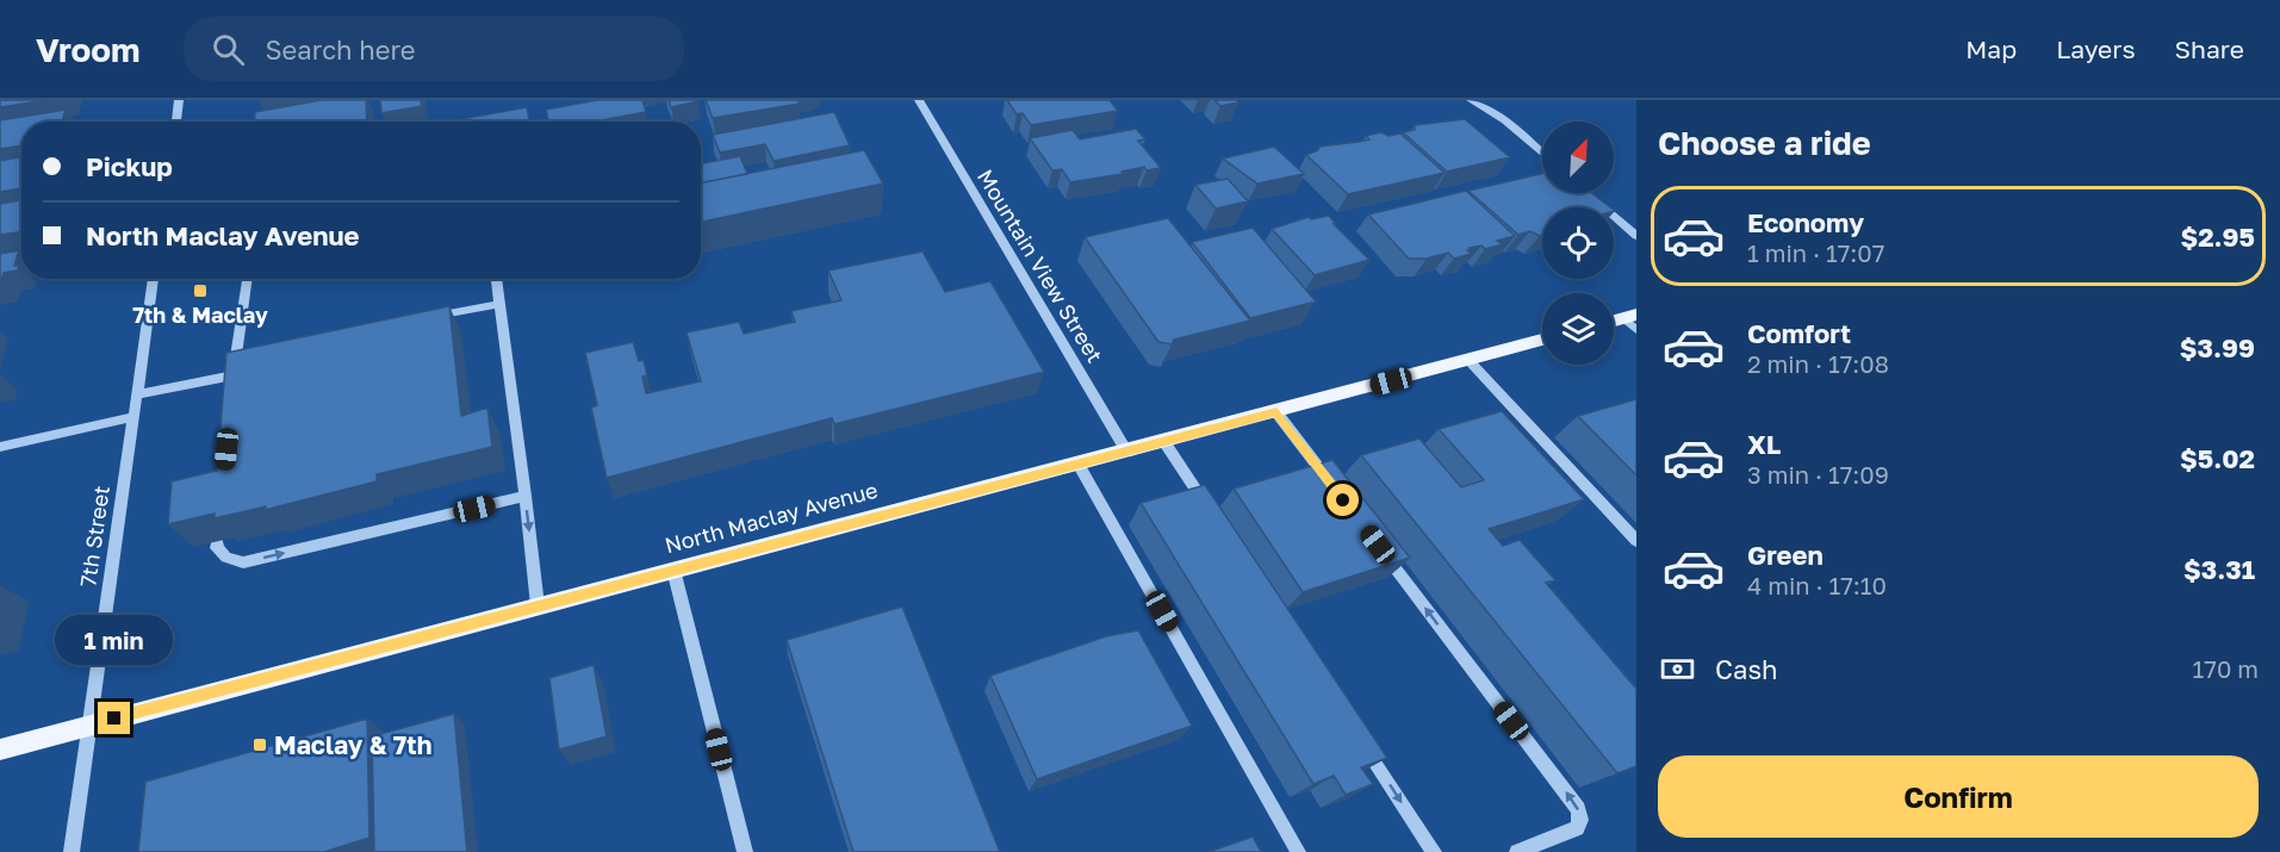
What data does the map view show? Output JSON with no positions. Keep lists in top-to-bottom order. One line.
{"streets":{"main road":["North Maclay Avenue"],"street":["Mountain View Street","7th Street"]},"crossings":[["Mountain View Street","North Maclay Avenue"],["North Maclay Avenue","7th Street"]],"places":{"transit":["7th & Maclay","Maclay & 7th"]},"north":"top right","page":{"header":"Vroom","search":"Search here","nav":["Map","Layers","Share"],"heading":"Choose a ride","banner":["Pickup","North Maclay Avenue"],"list":[{"name":"Economy","note":"1 min · 17:07","value":"$2.95"},{"name":"Comfort","note":"2 min · 17:08","value":"$3.99"},{"name":"XL","note":"3 min · 17:09","value":"$5.02"},{"name":"Green","note":"4 min · 17:10","value":"$3.31"}],"bubble":"1 min","pay":["Cash","170 m"],"buttons":"Confirm"}}
